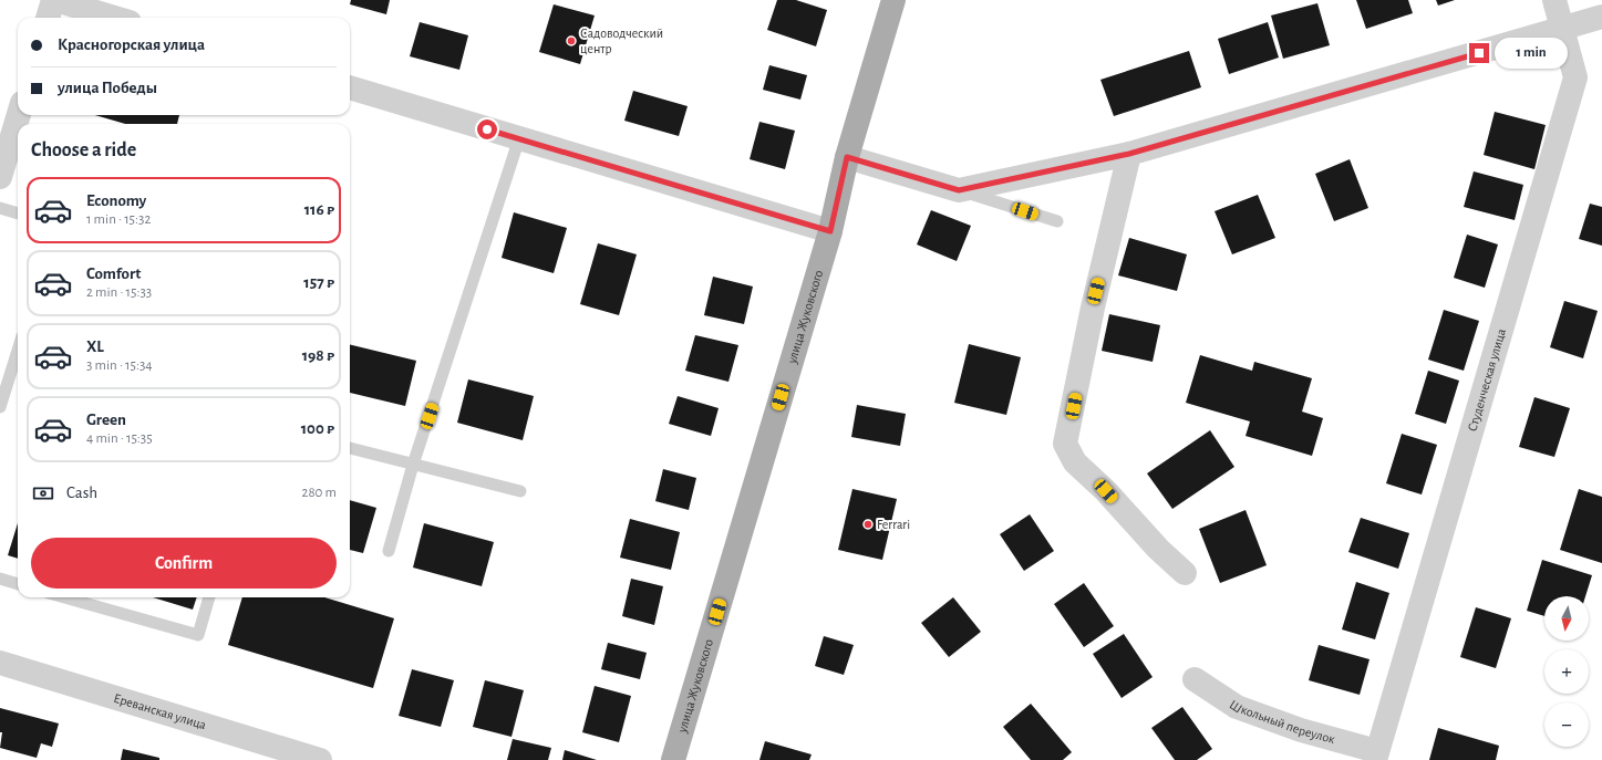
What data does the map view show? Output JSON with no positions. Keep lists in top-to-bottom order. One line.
{"streets":{"main road":["улица Жуковского"],"street":["Студенческая улица","Ереванская улица","Школьный переулок"]},"crossings":[["Студенческая улица","Школьный переулок"]],"places":["Садоводческий центр","Ferrari"],"north":"bottom","page":{"banner":["Красногорская улица","улица Победы"],"bubble":"1 min","heading":"Choose a ride","list":[{"name":"Economy","note":"1 min · 15:32","value":"116 ₽"},{"name":"Comfort","note":"2 min · 15:33","value":"157 ₽"},{"name":"XL","note":"3 min · 15:34","value":"198 ₽"},{"name":"Green","note":"4 min · 15:35","value":"100 ₽"}],"pay":["Cash","280 m"],"buttons":"Confirm","map_buttons":["+","−"]}}
